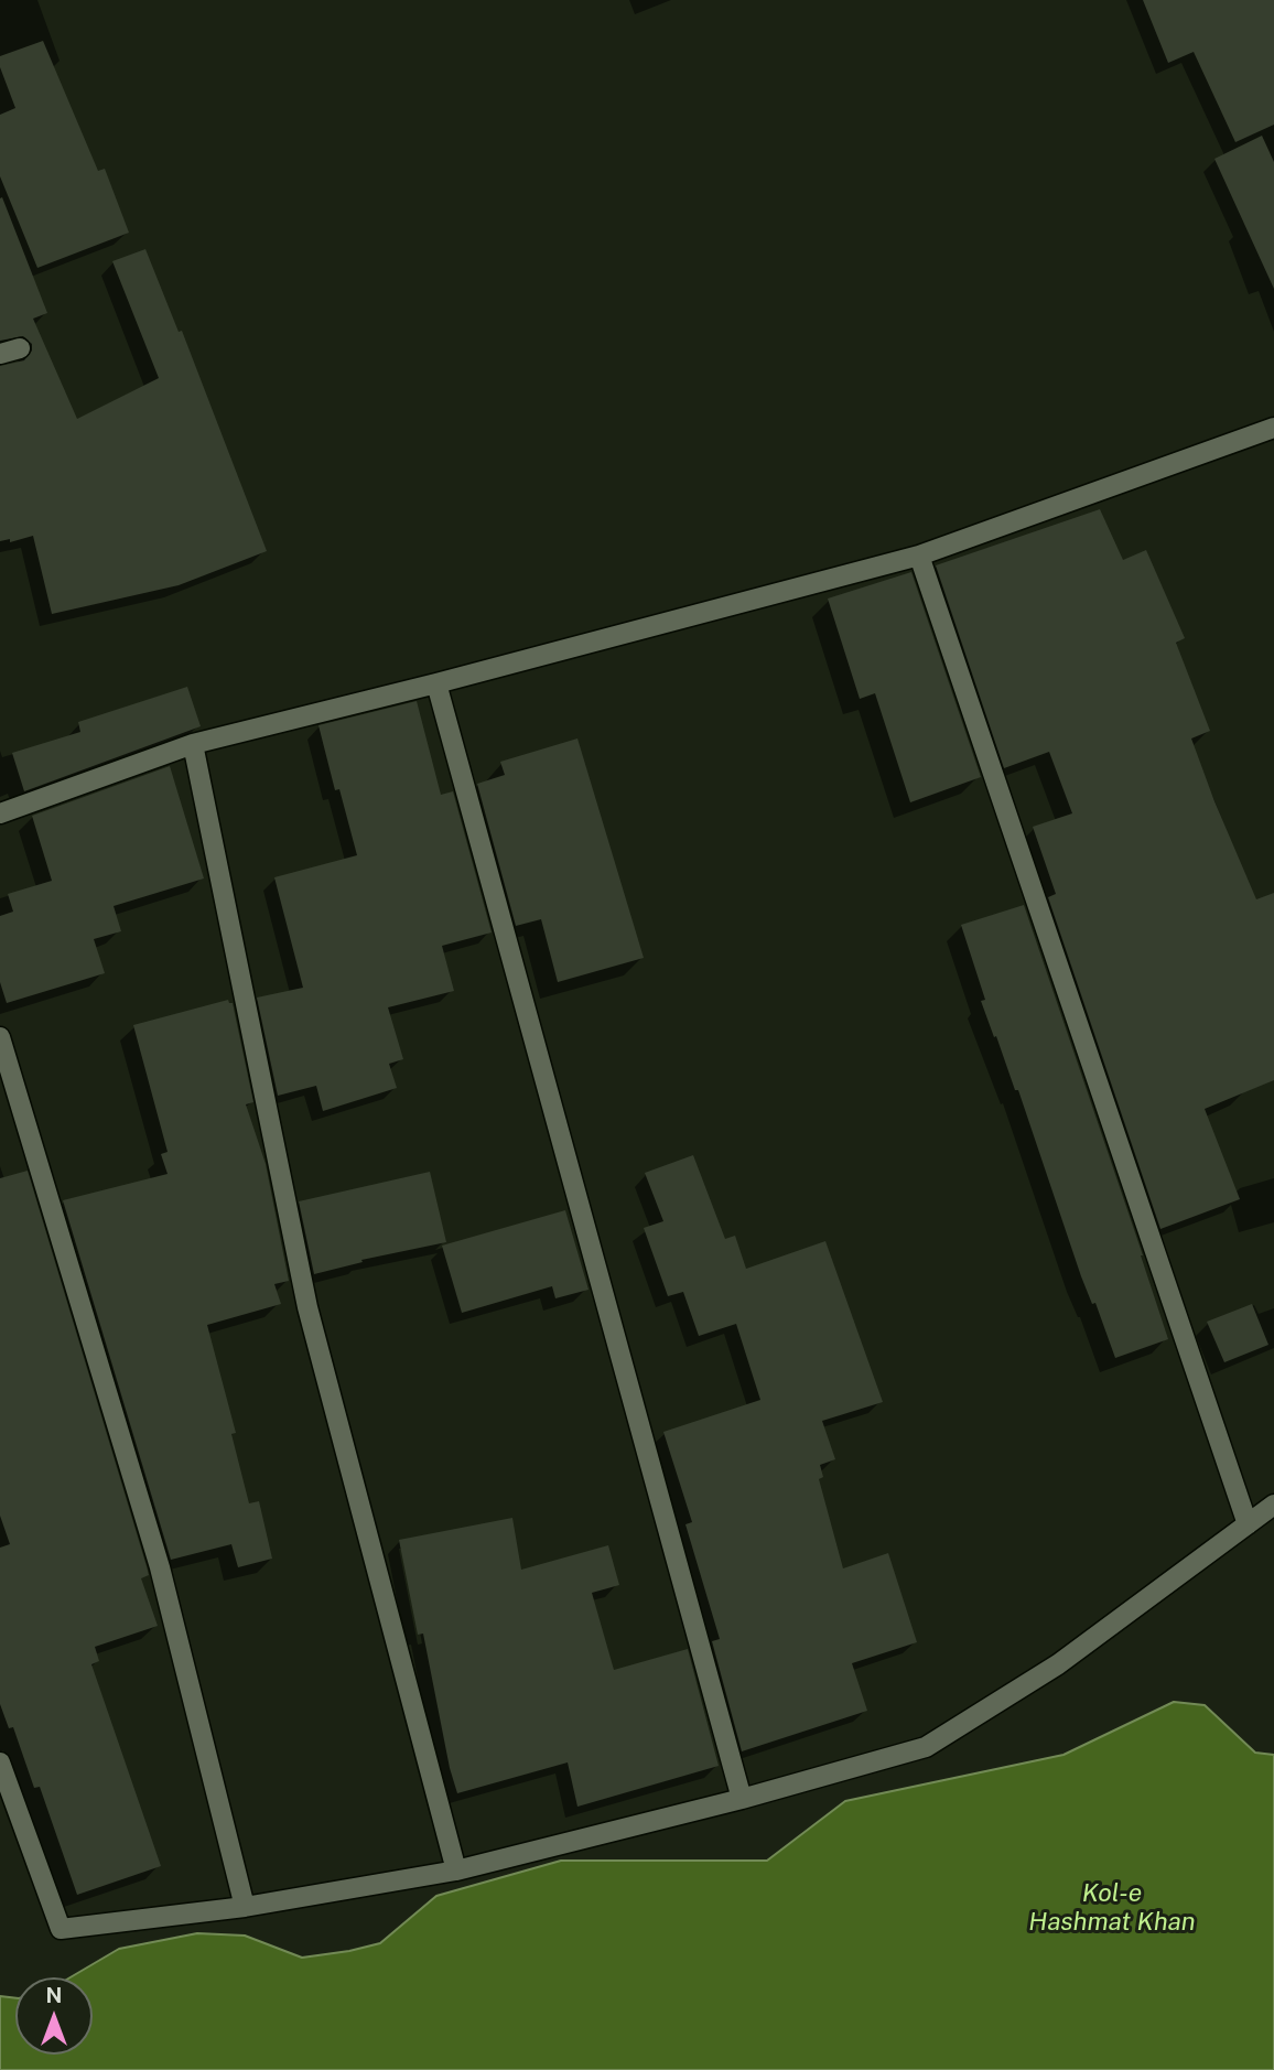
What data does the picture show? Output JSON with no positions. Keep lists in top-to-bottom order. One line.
{"water":["Kol-e Hashmat Khan"],"north":"top"}
